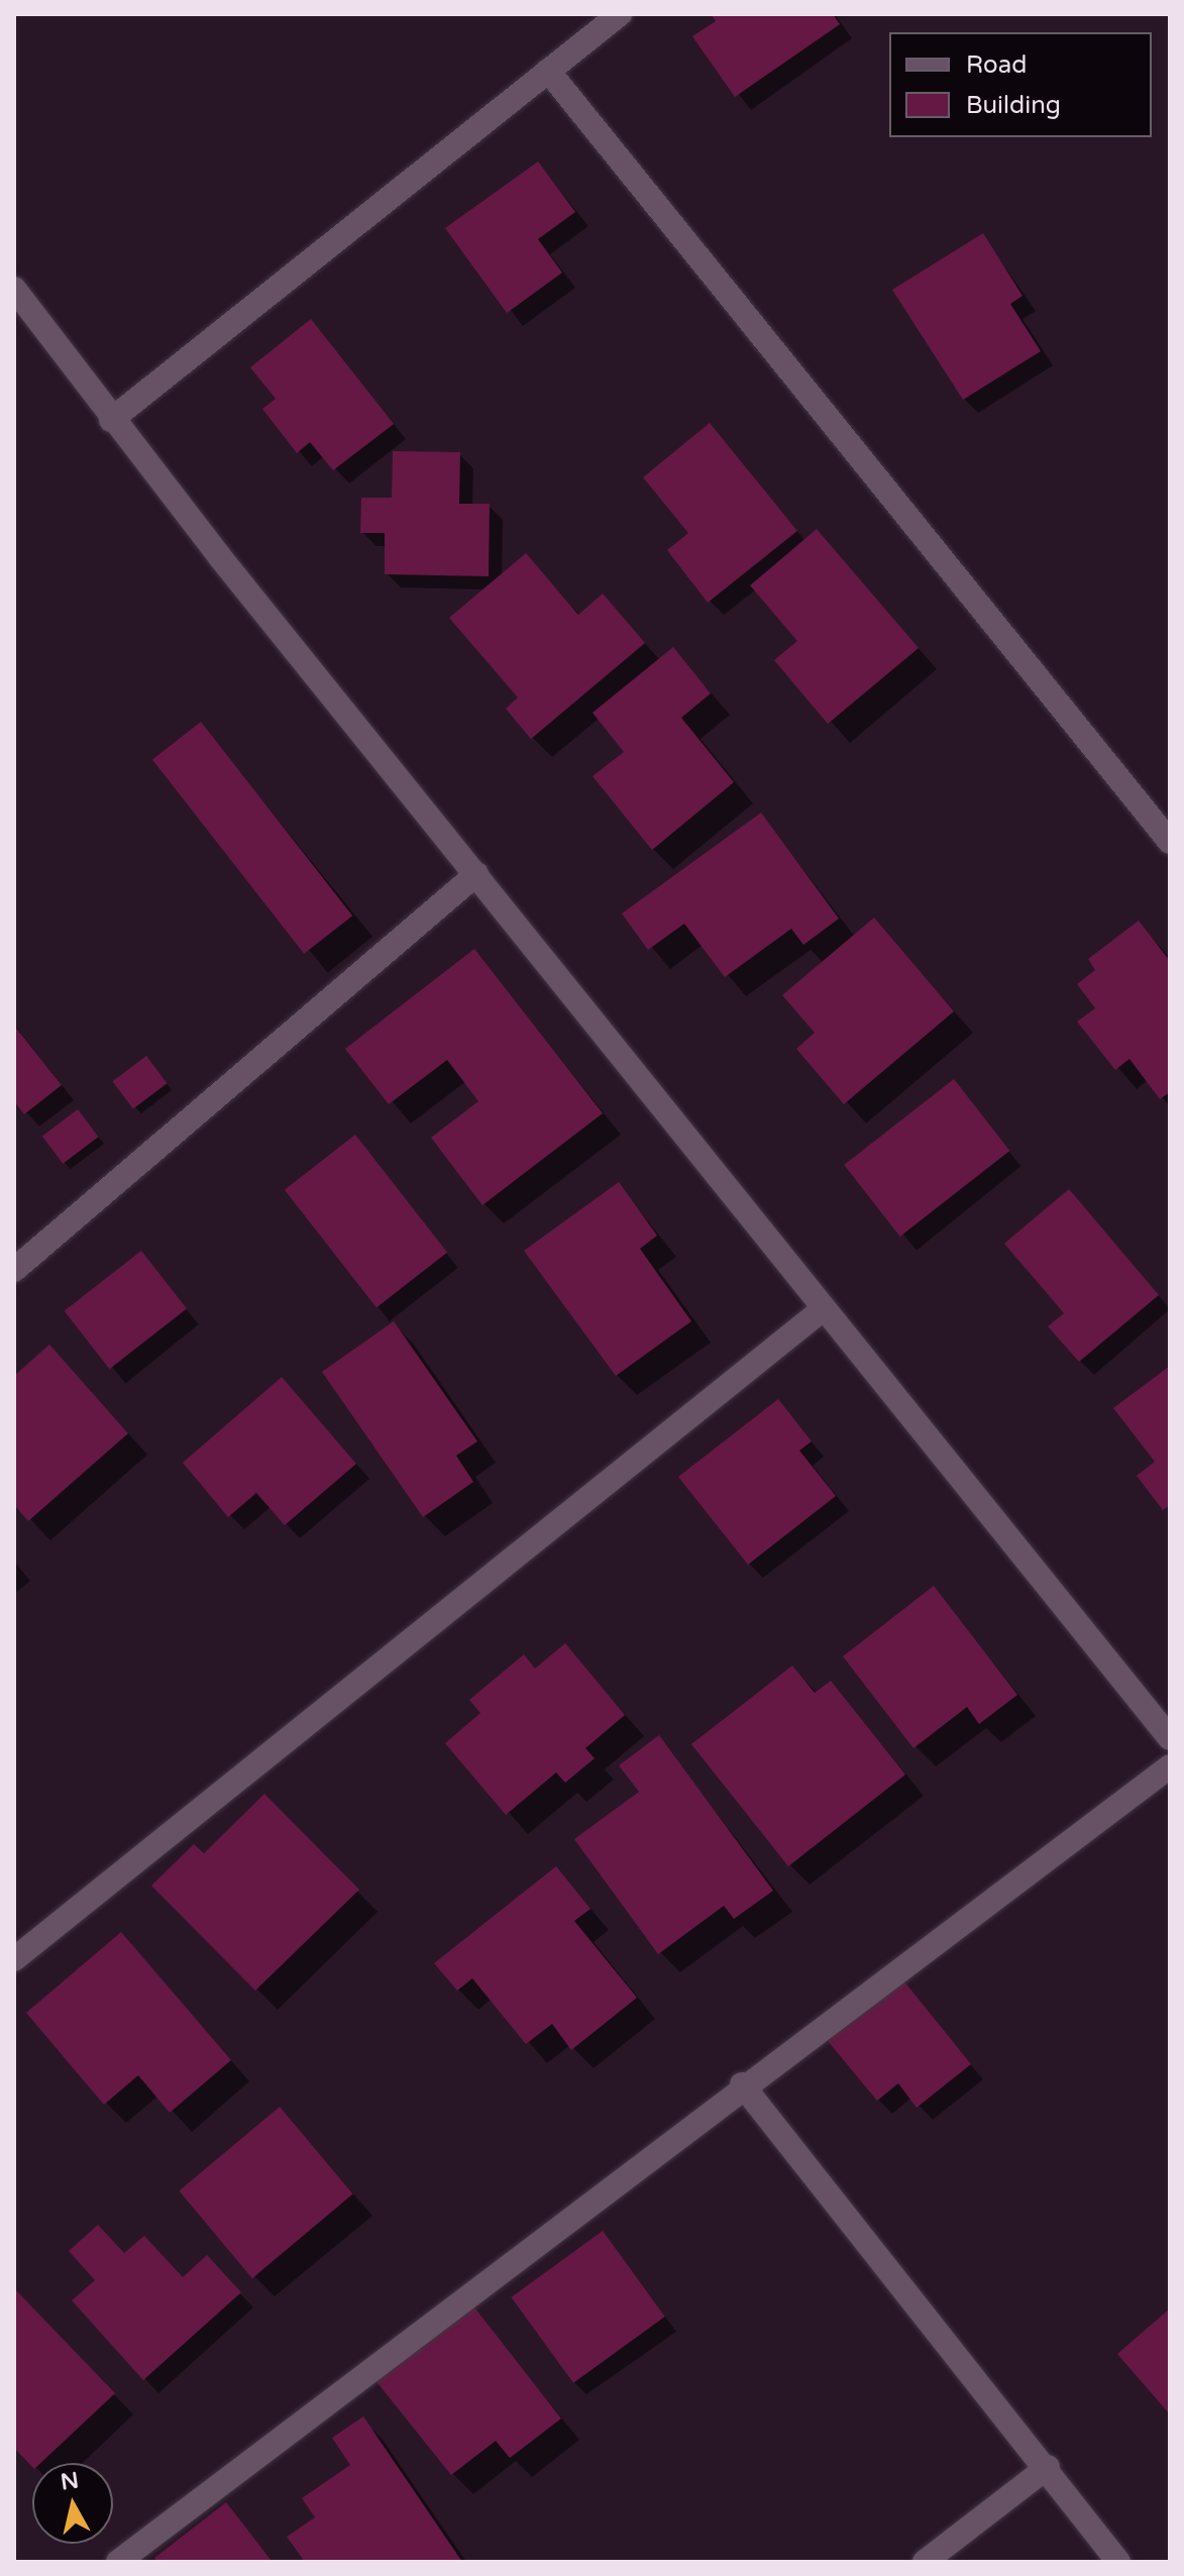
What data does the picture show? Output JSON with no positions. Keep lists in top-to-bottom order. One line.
{"legend":["Road","Building"],"north":"top"}
